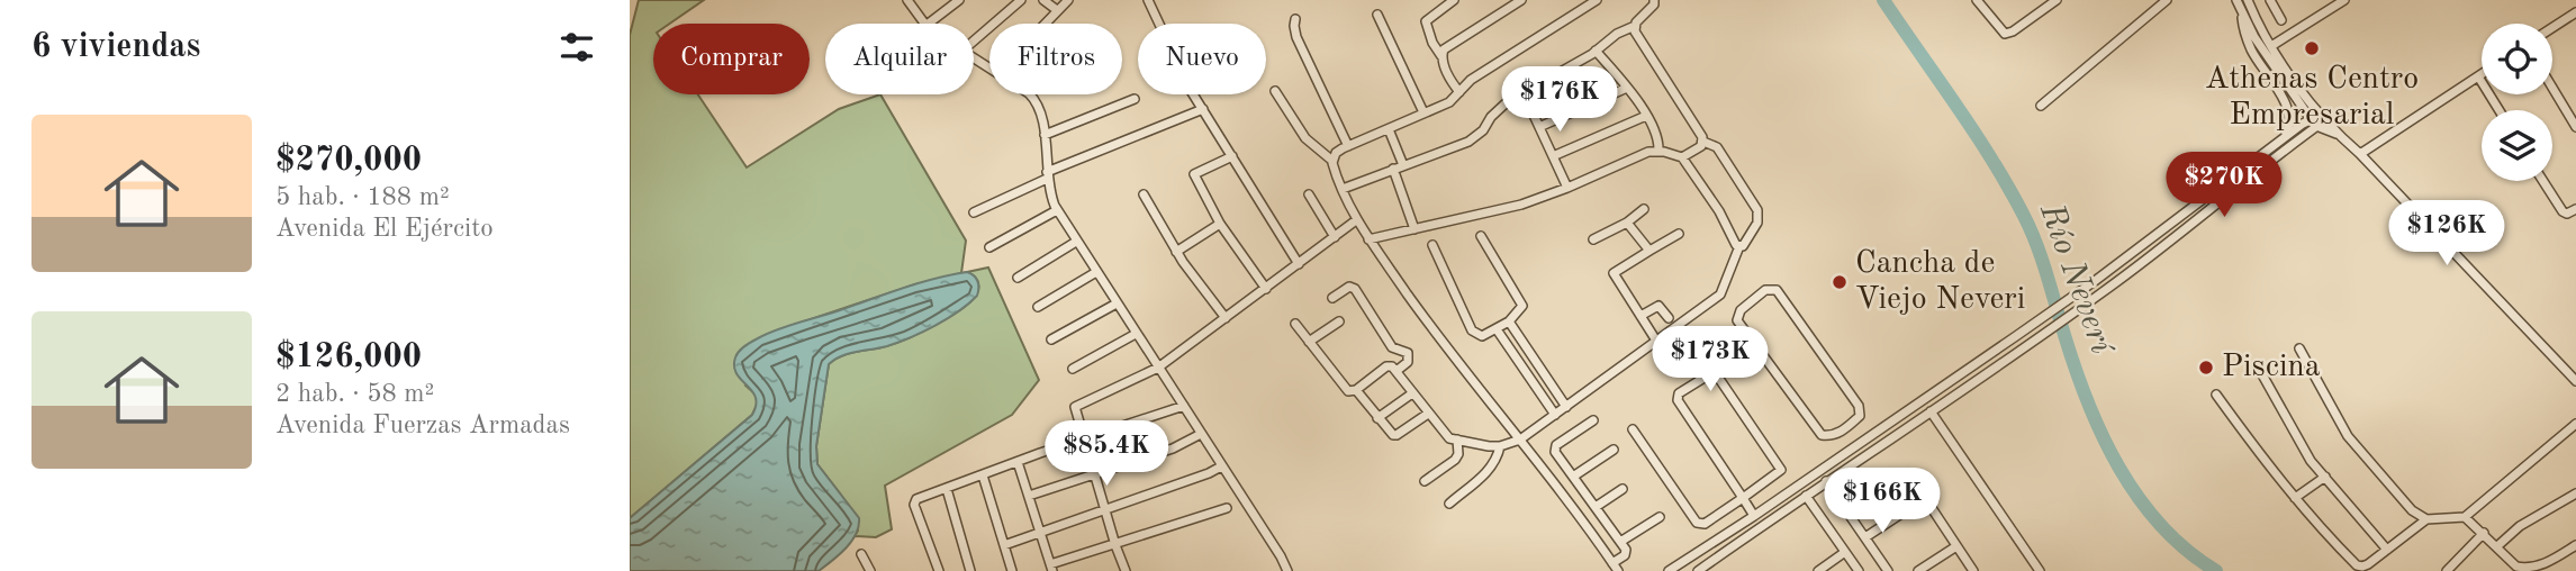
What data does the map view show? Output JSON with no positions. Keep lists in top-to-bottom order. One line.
{"water":["Río Neverí"],"places":["Athenas Centro Empresarial","Cancha de Viejo Neveri","Piscina"],"page":{"heading":"6 viviendas","chip":["Comprar","Alquilar","Filtros","Nuevo"],"price":["$176K","$270K","$126K","$173K","$85.4K","$166K"],"list":[{"name":"$270,000","note":"5 hab. · 188 m² · Avenida El Ejército"},{"name":"$126,000","note":"2 hab. · 58 m² · Avenida Fuerzas Armadas"}]}}
